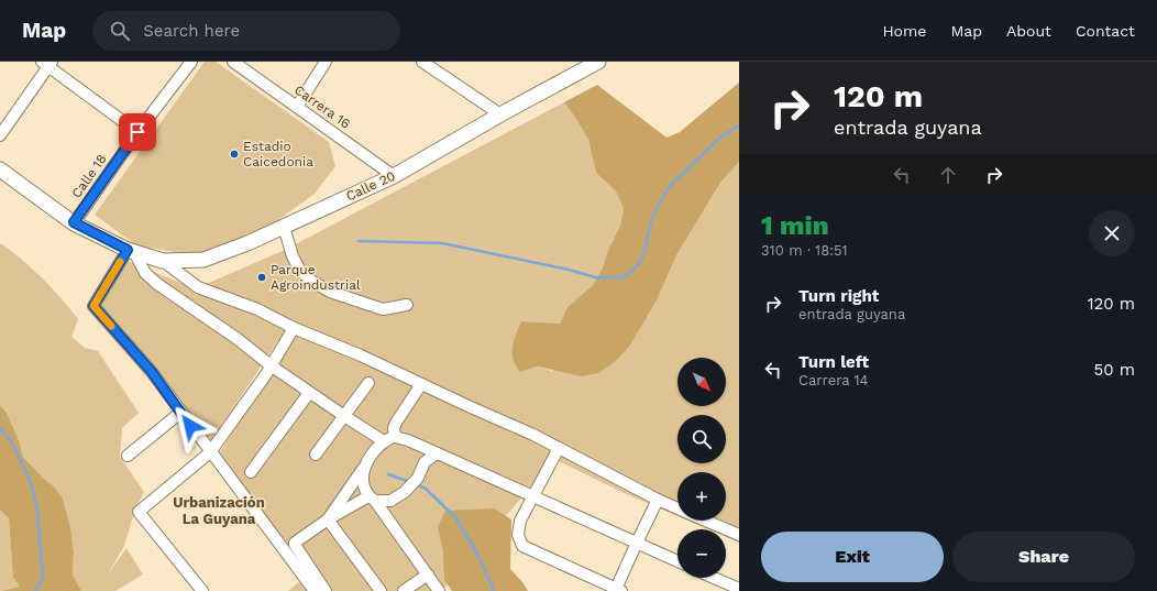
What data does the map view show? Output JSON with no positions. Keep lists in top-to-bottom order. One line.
{"streets":{"main road":["Calle 20"],"street":["Carrera 16","Calle 18"]},"crossings":[["Carrera 16","Calle 20"],["Calle 18","Calle 20"]],"districts":["Urbanización La Guyana"],"places":["Estadio Caicedonia","Parque Agroindustrial"],"north":"bottom right","page":{"header":"Map","search":"Search here","nav":["Home","Map","About","Contact"],"turn":["120 m","entrada guyana"],"heading":["1 min","310 m · 18:51"],"list":[{"name":"Turn right","note":"entrada guyana","value":"120 m"},{"name":"Turn left","note":"Carrera 14","value":"50 m"}],"map_buttons":["+","−"],"buttons":["Exit","Share"]}}
